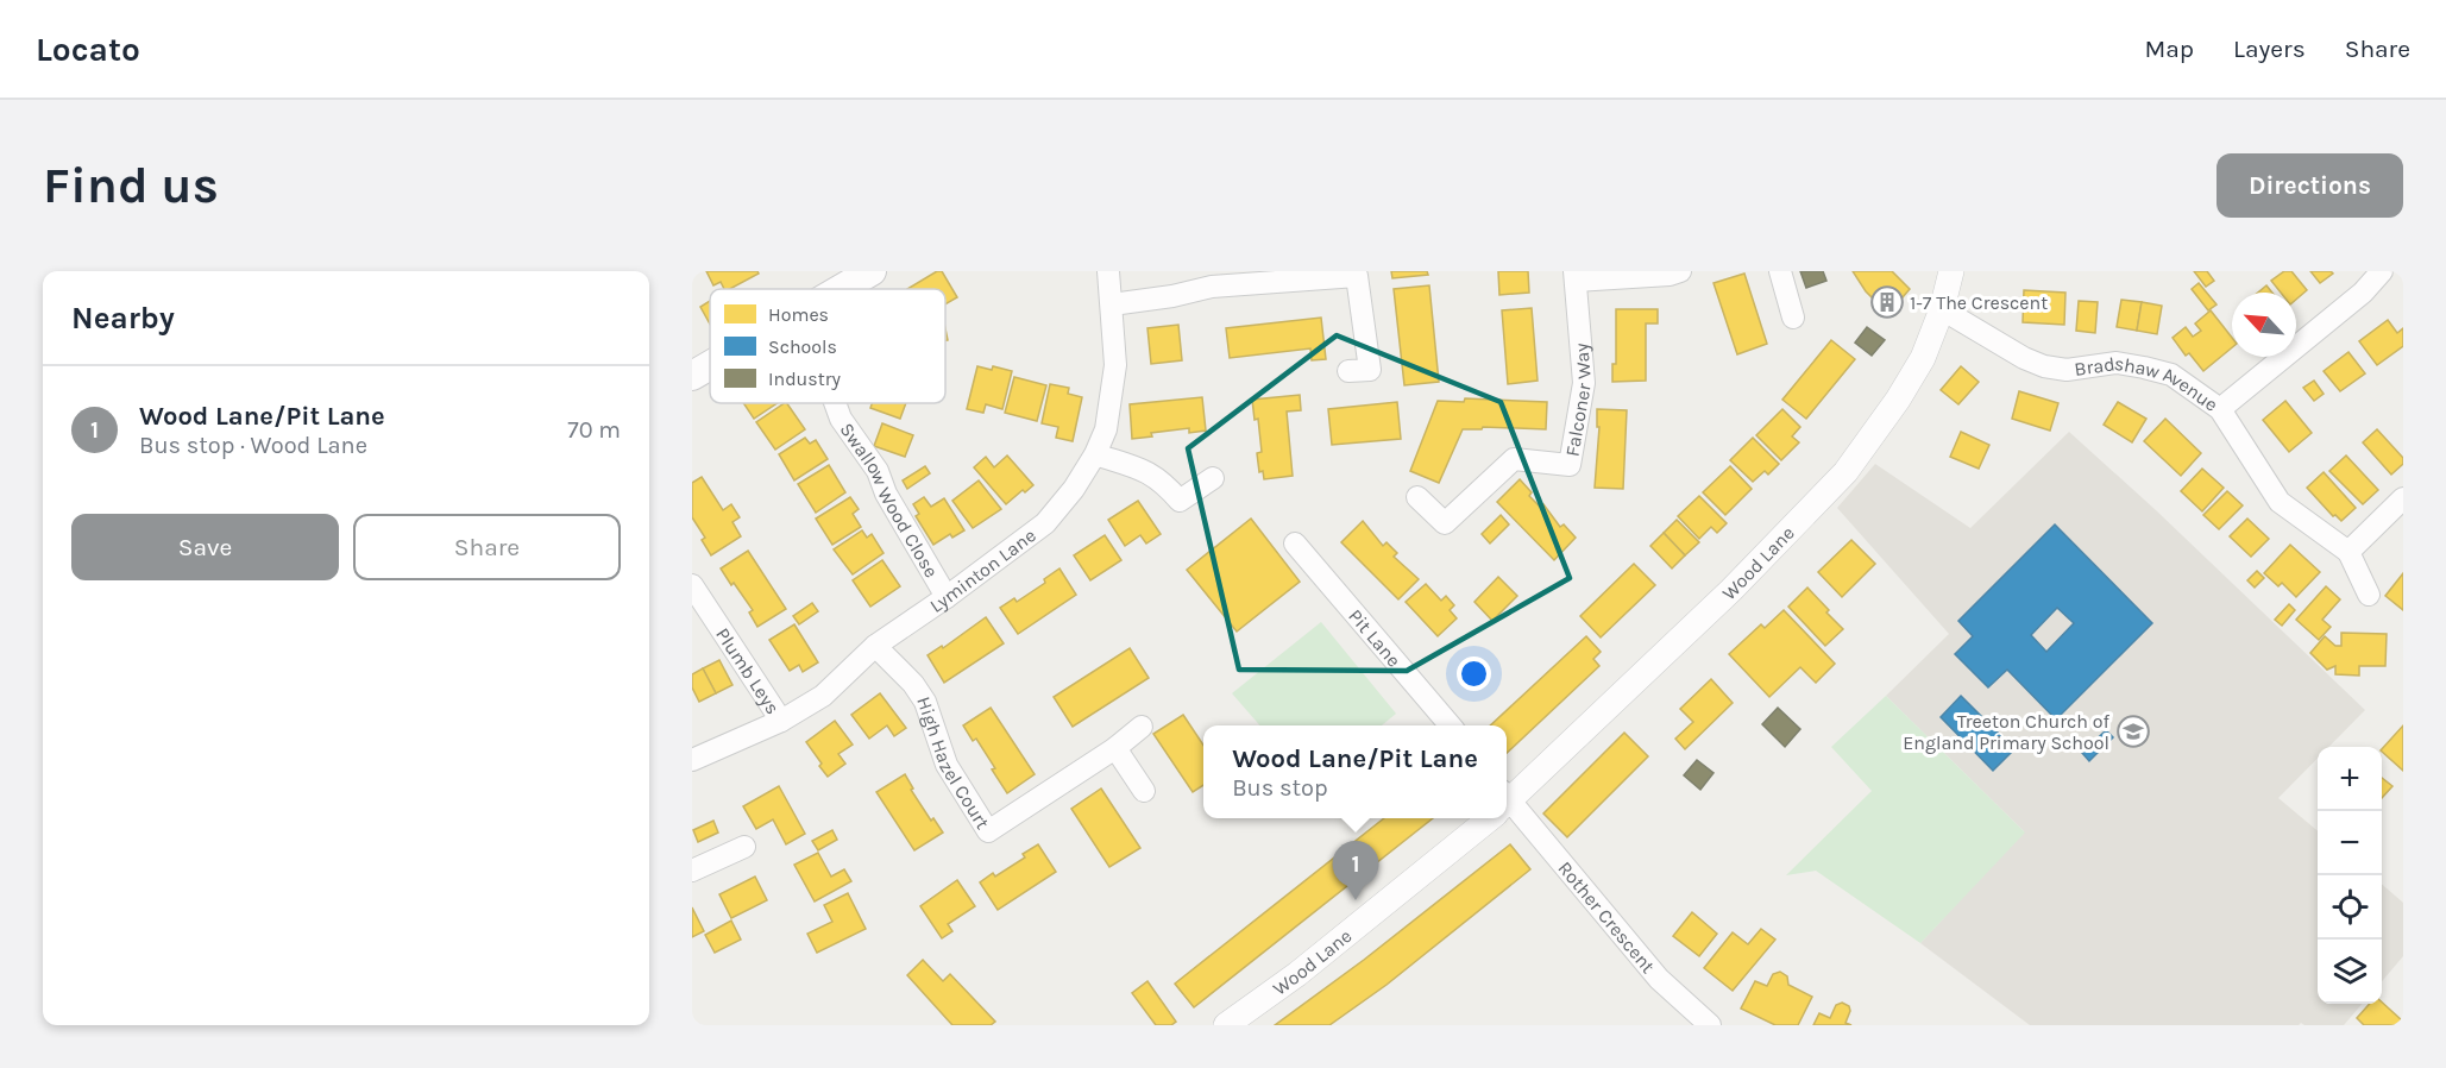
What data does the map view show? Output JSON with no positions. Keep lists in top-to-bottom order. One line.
{"streets":{"street":["Bradshaw Avenue","Falconer Way","Swallow Wood Close","Wood Lane","Lyminton Lane","Pit Lane","Plumb Leys","High Hazel Court","Rother Crescent"]},"crossings":[["Bradshaw Avenue","Wood Lane"],["Swallow Wood Close","Lyminton Lane"],["Lyminton Lane","Plumb Leys"],["Lyminton Lane","High Hazel Court"]],"places":{"building":["1-7 The Crescent"],"school or university":["Treeton Church of England Primary School"]},"legend":["Homes","Schools","Industry"],"north":"top left","page":{"header":"Locato","nav":["Map","Layers","Share"],"buttons":["Directions",["Save","Share"]],"title":"Find us","heading":"Nearby","list":[{"mark":"1","name":"Wood Lane/Pit Lane","note":"Bus stop · Wood Lane","value":"70 m"}],"popup":["Wood Lane/Pit Lane","Bus stop"],"map_buttons":["+","−"],"pins":"1"}}
